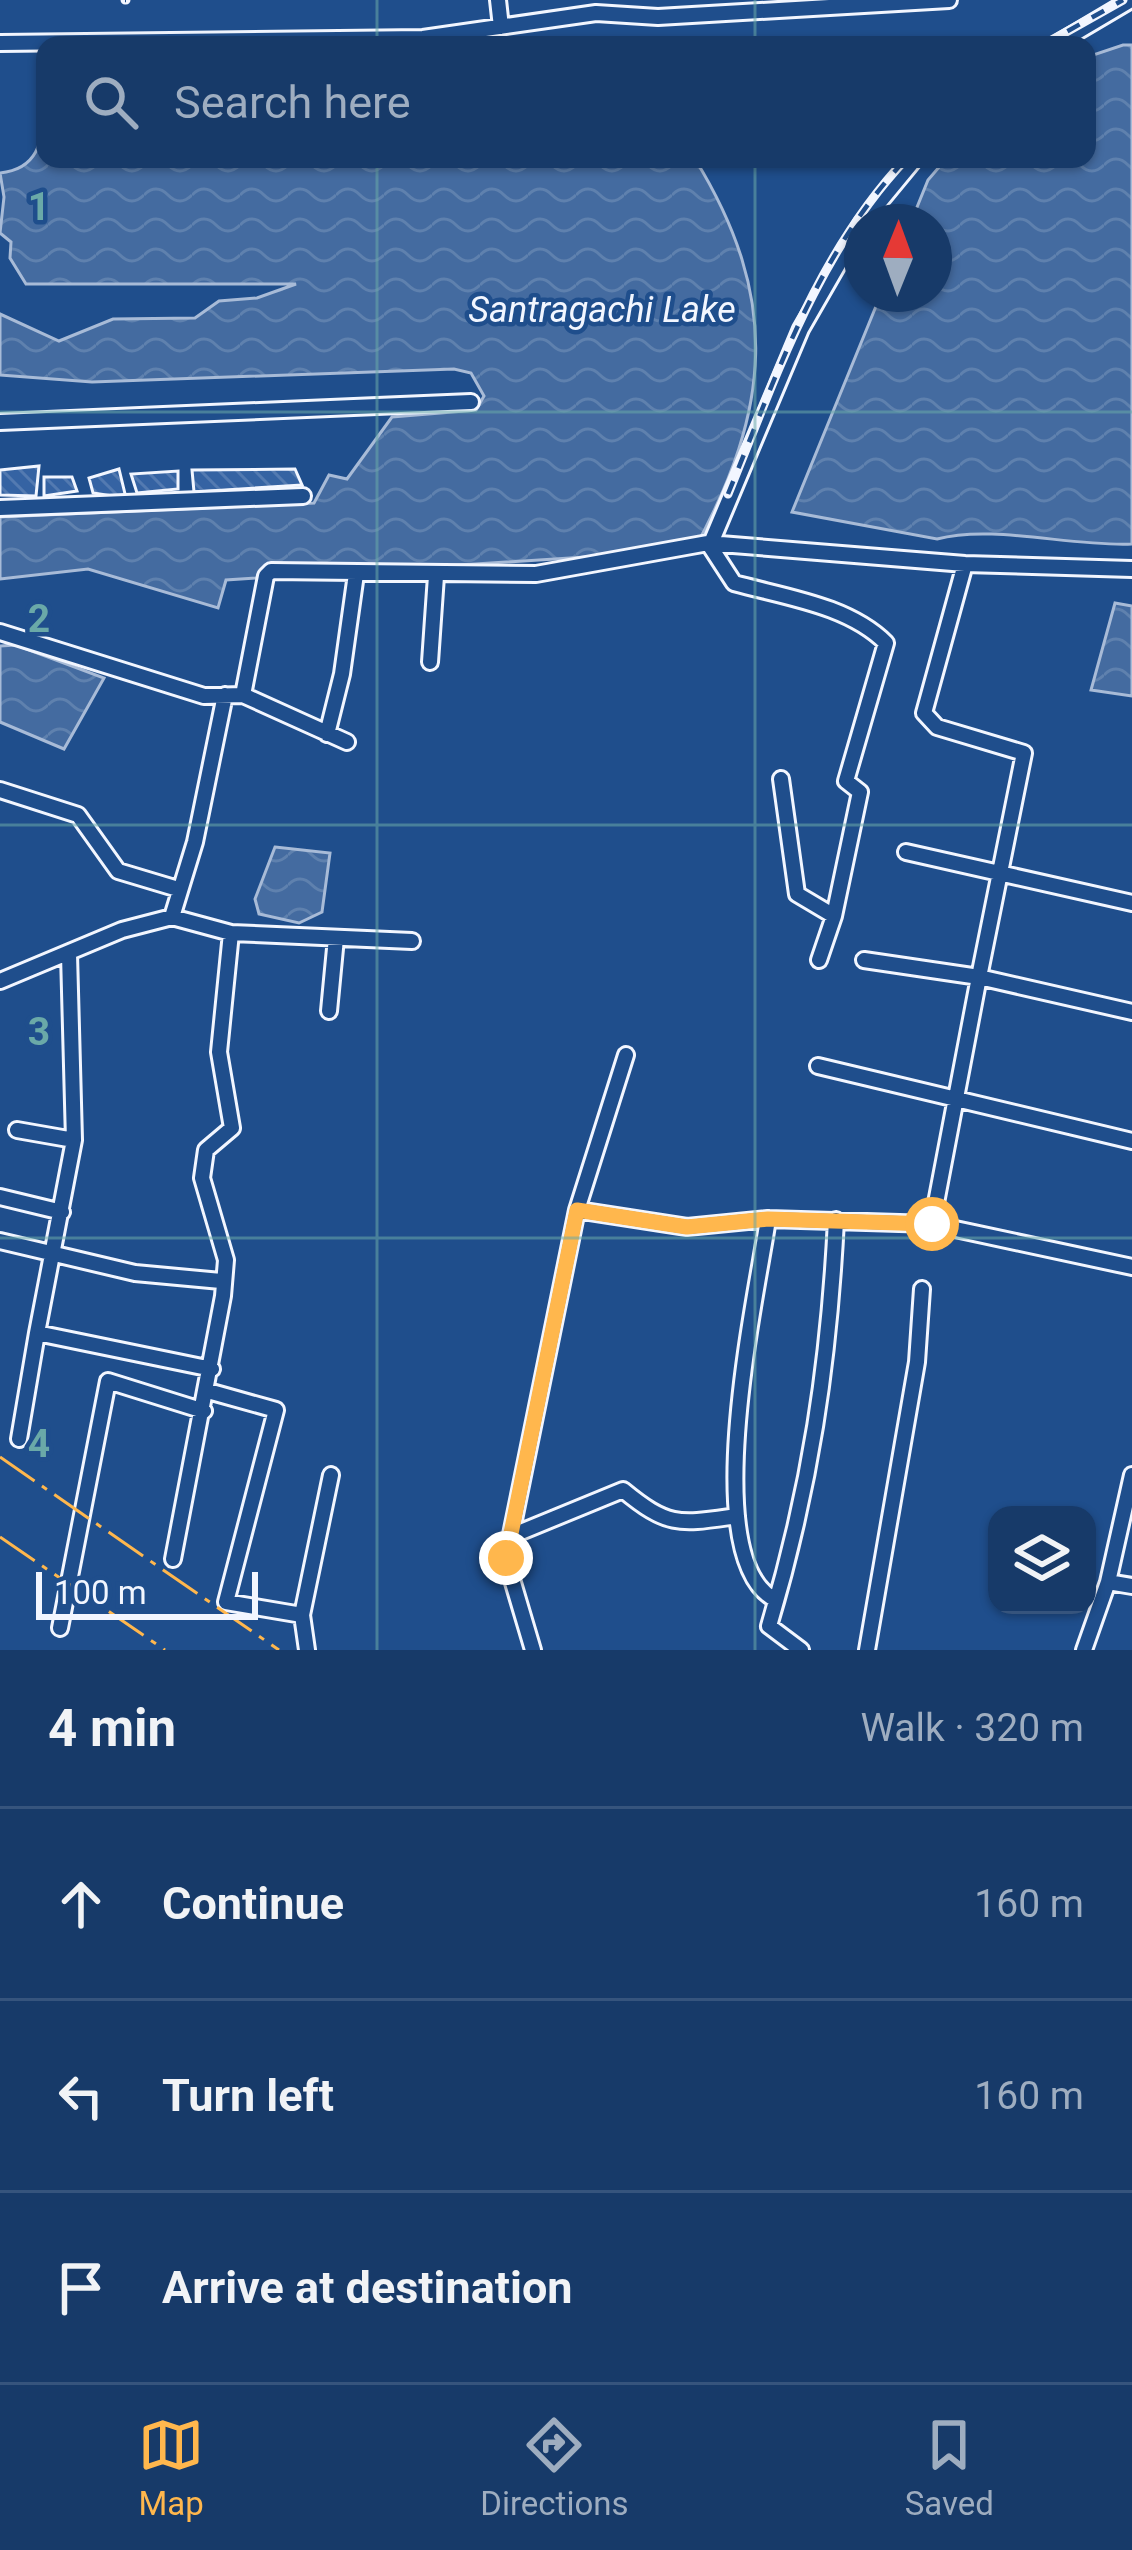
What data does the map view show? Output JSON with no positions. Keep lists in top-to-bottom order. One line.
{"water":["Santragachi Lake"],"scale_bar":"100 m","north":"top","page":{"search":"Search here","scale":"100 m","heading":["4 min","Walk · 320 m"],"list":[["Continue","160 m"],["Turn left","160 m"],"Arrive at destination"],"nav":["Map","Directions","Saved"]},"grid":{"rows":["1","2","3","4"]}}
